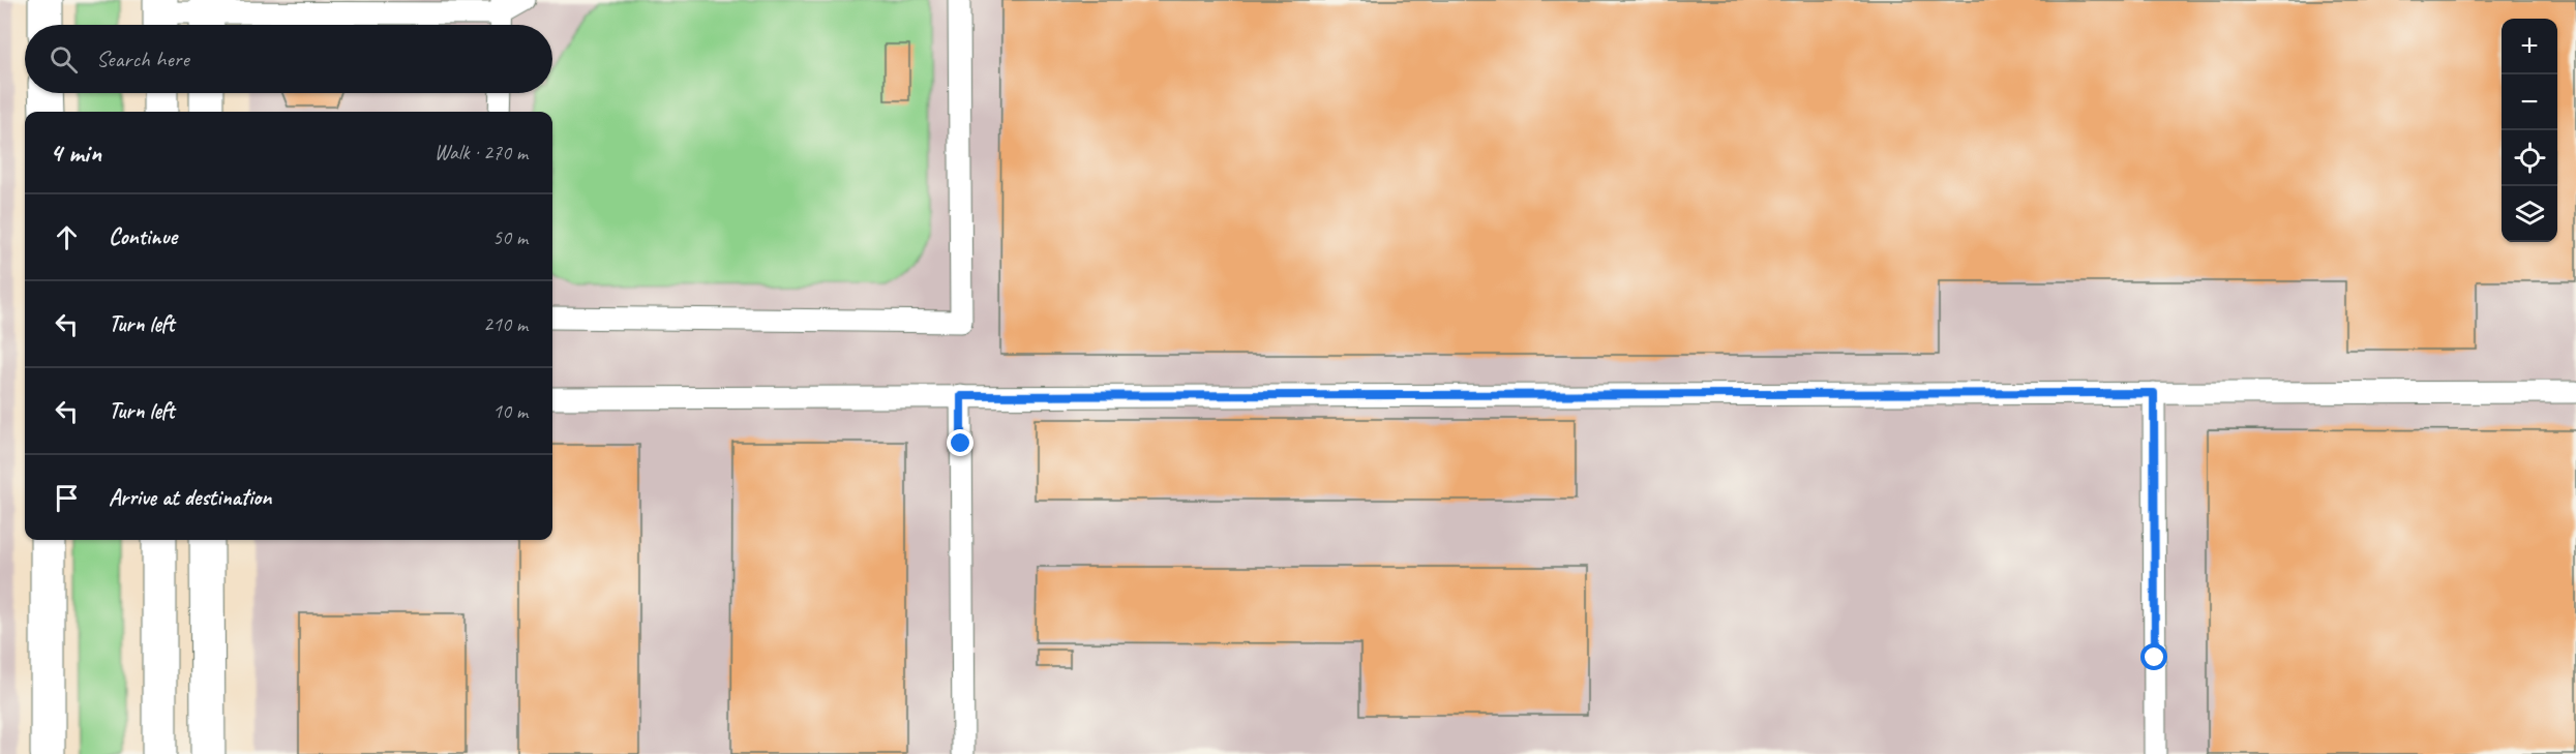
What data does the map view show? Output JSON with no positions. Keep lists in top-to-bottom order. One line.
{"page":{"map_buttons":["+","−"],"search":"Search here","heading":["4 min","Walk · 270 m"],"list":[["Continue","50 m"],["Turn left","210 m"],["Turn left","10 m"],"Arrive at destination"]}}
